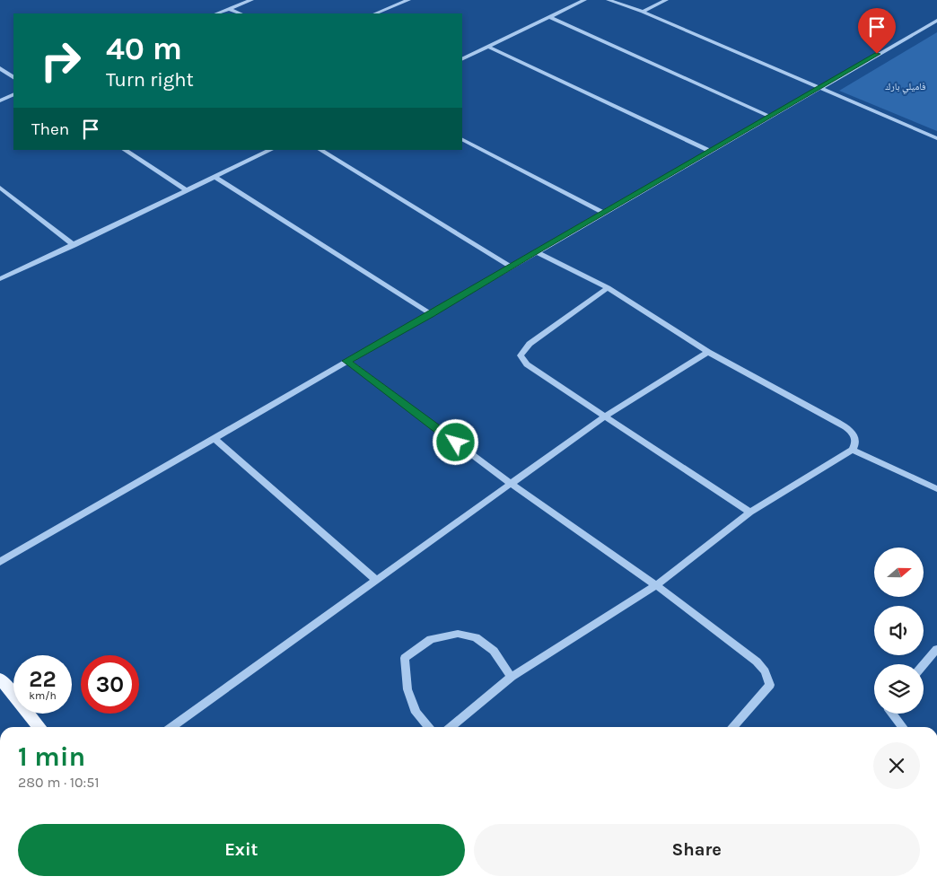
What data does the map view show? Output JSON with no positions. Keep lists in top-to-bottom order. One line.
{"parks":["فاميلي بارك"],"north":"right","page":{"turn":["40 m","Turn right"],"then":"Then","speed":"22 km/h","limit":"30","heading":["1 min","280 m · 10:51"],"buttons":["Exit","Share"]}}
